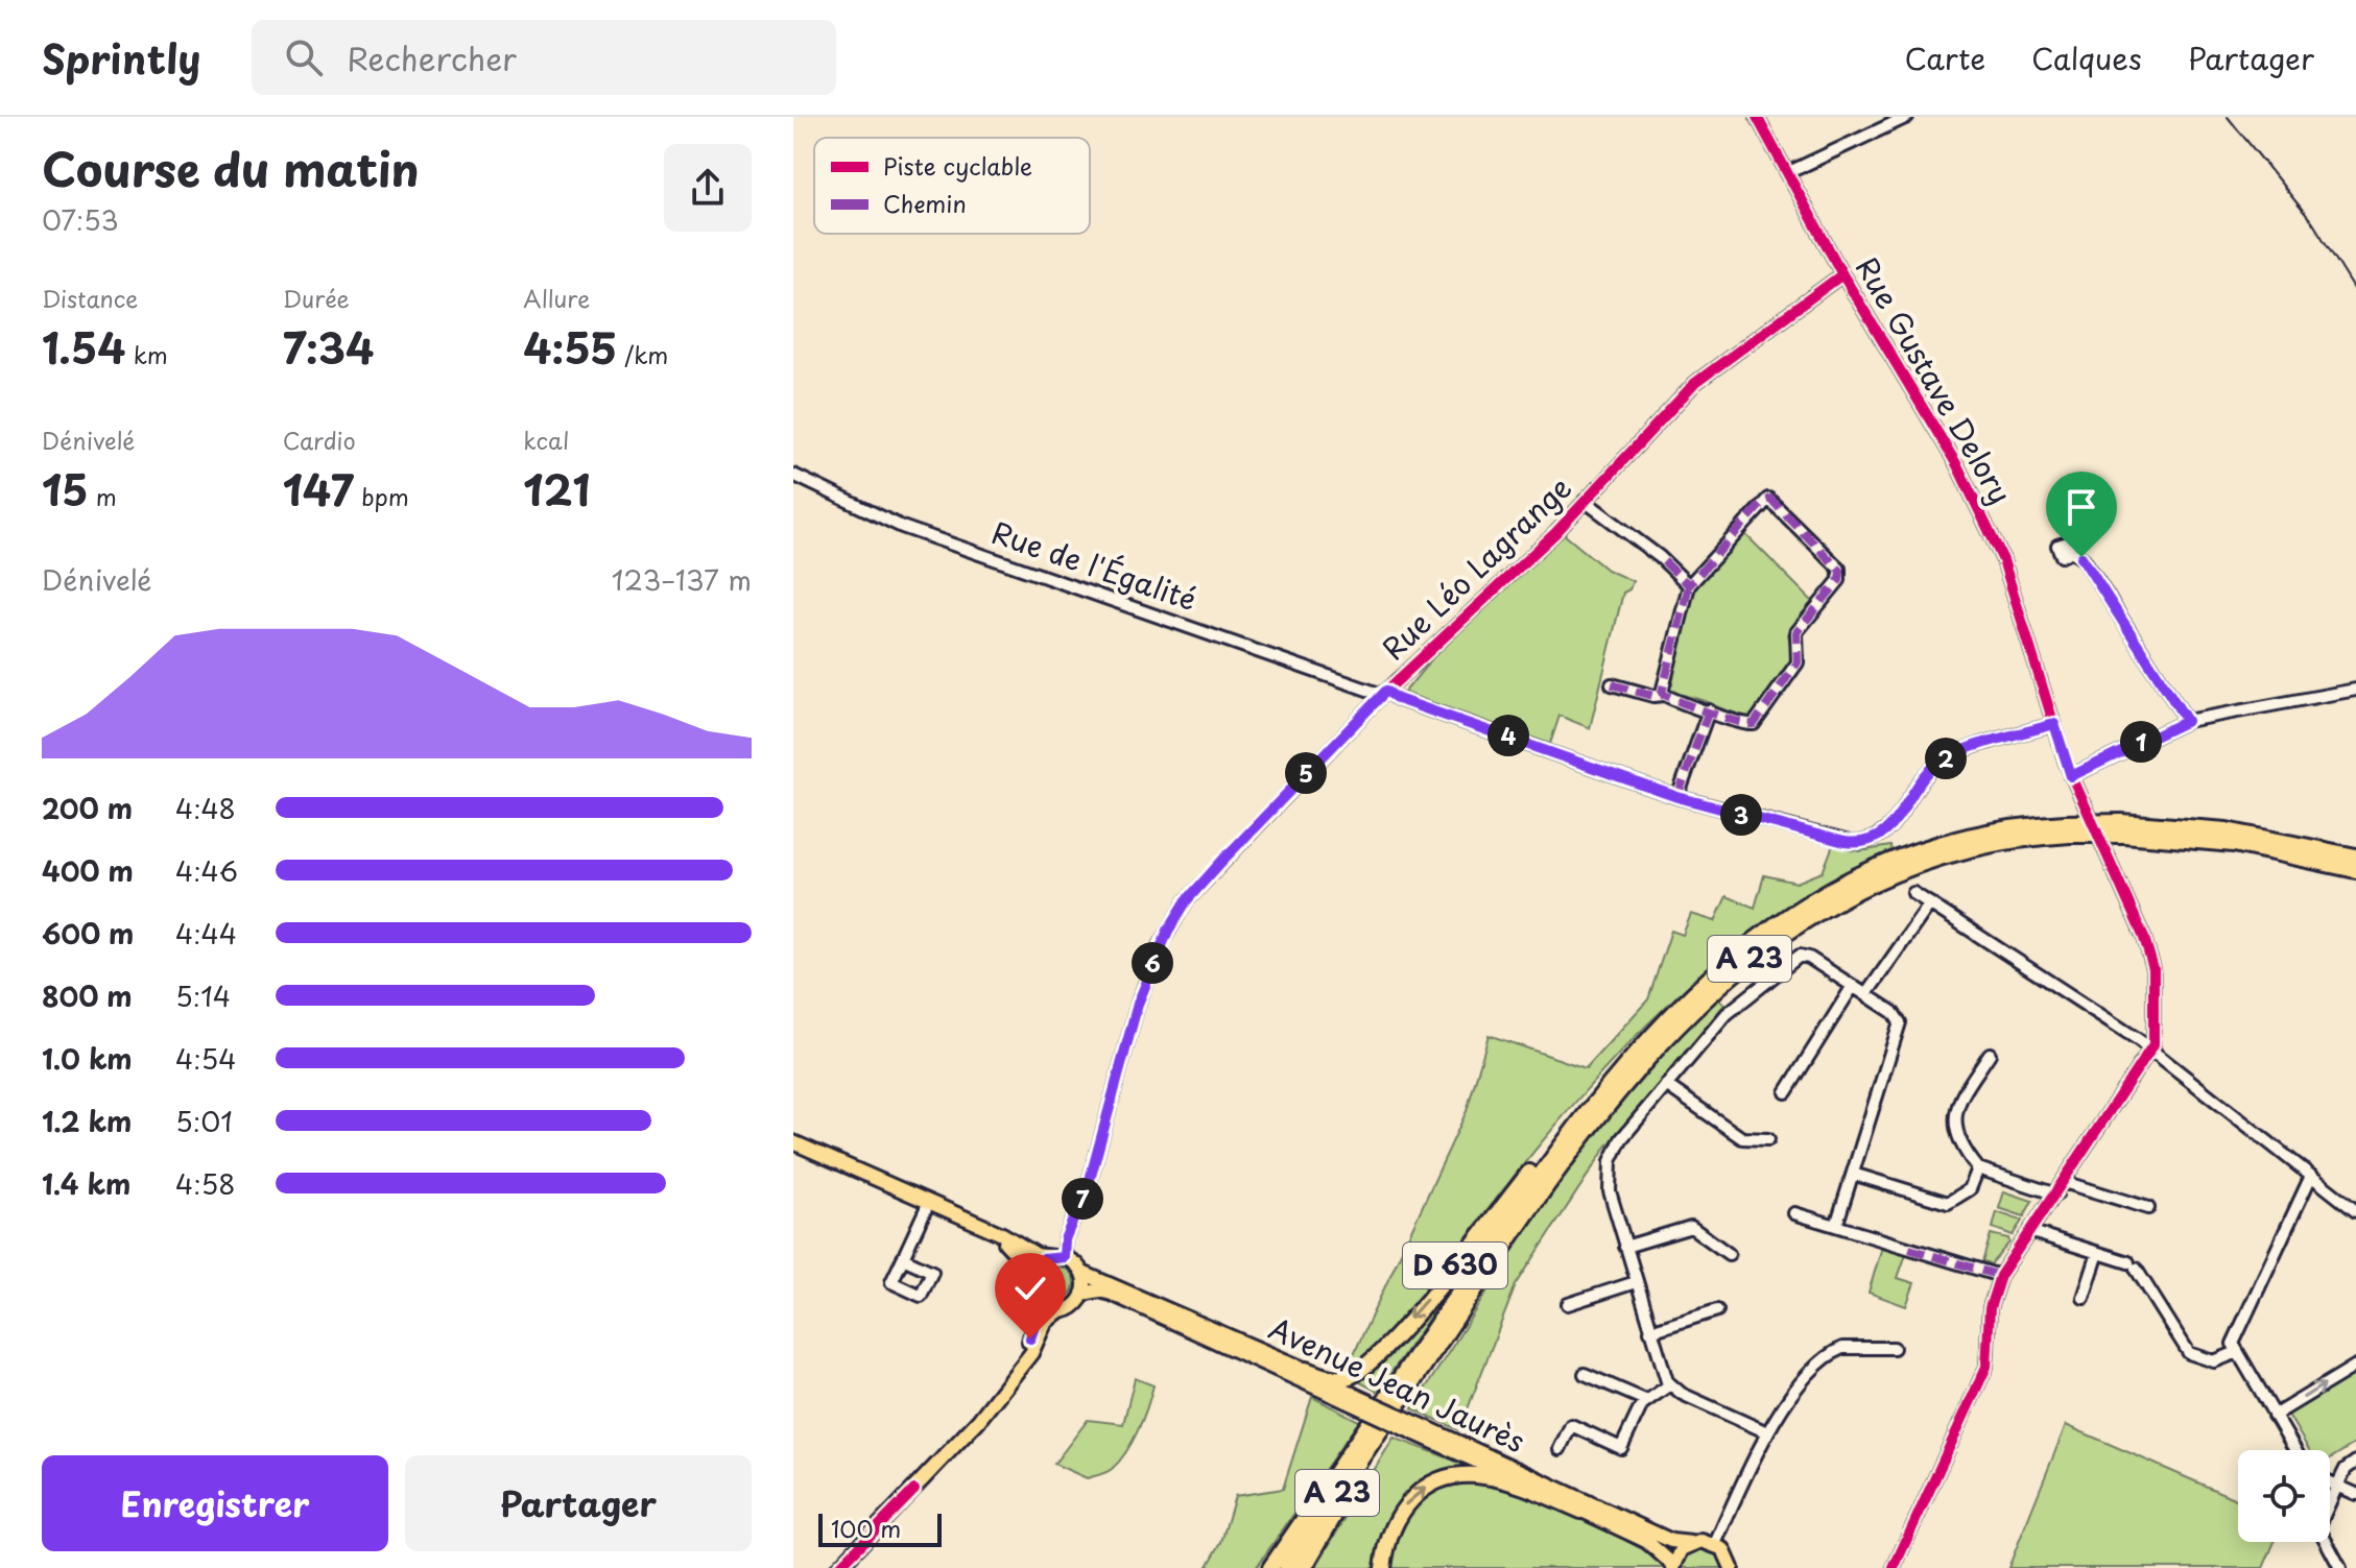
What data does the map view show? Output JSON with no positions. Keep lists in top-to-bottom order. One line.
{"streets":{"highway":["A 23","D 630"],"main road":["Avenue Jean Jaurès"],"street":["Rue Gustave Delory","Rue de l'Égalité","Rue Léo Lagrange"]},"crossings":[["Rue Gustave Delory","Rue de l'Égalité"],["Rue Gustave Delory","Rue Léo Lagrange"],["Rue de l'Égalité","Rue Léo Lagrange"],["Rue Léo Lagrange","Avenue Jean Jaurès"],["A 23","D 630"],["D 630","Avenue Jean Jaurès"]],"legend":["Piste cyclable","Chemin"],"scale_bar":"100 m","page":{"header":"Sprintly","search":"Rechercher","nav":["Carte","Calques","Partager"],"heading":["Course du matin","07:53"],"stats":[["Distance","1.54 km"],["Durée","7:34"],["Allure","4:55 /km"],["Dénivelé","15 m"],["Cardio","147 bpm"],["kcal","121"]],"chart":["Dénivelé","123–137 m"],"pins":["4","1","2","5","3","6","7"],"list":[{"name":"200 m","note":"4:48"},{"name":"400 m","note":"4:46"},{"name":"600 m","note":"4:44"},{"name":"800 m","note":"5:14"},{"name":"1.0 km","note":"4:54"},{"name":"1.2 km","note":"5:01"},{"name":"1.4 km","note":"4:58"}],"buttons":["Enregistrer","Partager"],"scale":"100 m"}}
